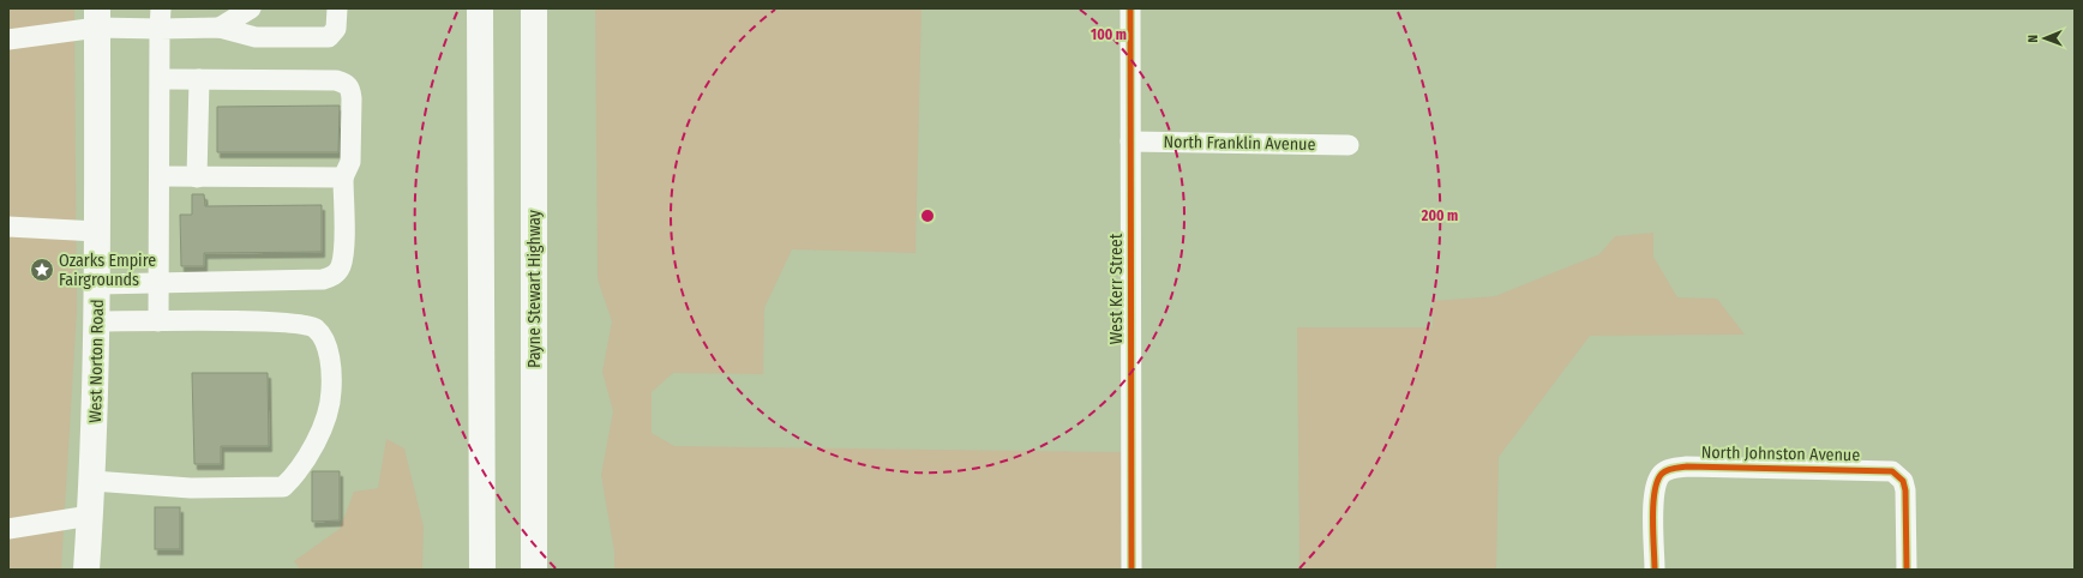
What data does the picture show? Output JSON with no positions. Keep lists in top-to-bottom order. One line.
{"streets":{"main road":["Payne Stewart Highway","West Norton Road"],"street":["North Franklin Avenue","West Kerr Street","North Johnston Avenue"]},"crossings":[["North Franklin Avenue","West Kerr Street"]],"places":{"place":["Ozarks Empire Fairgrounds"]},"north":"left","rings":["100 m","200 m"]}
